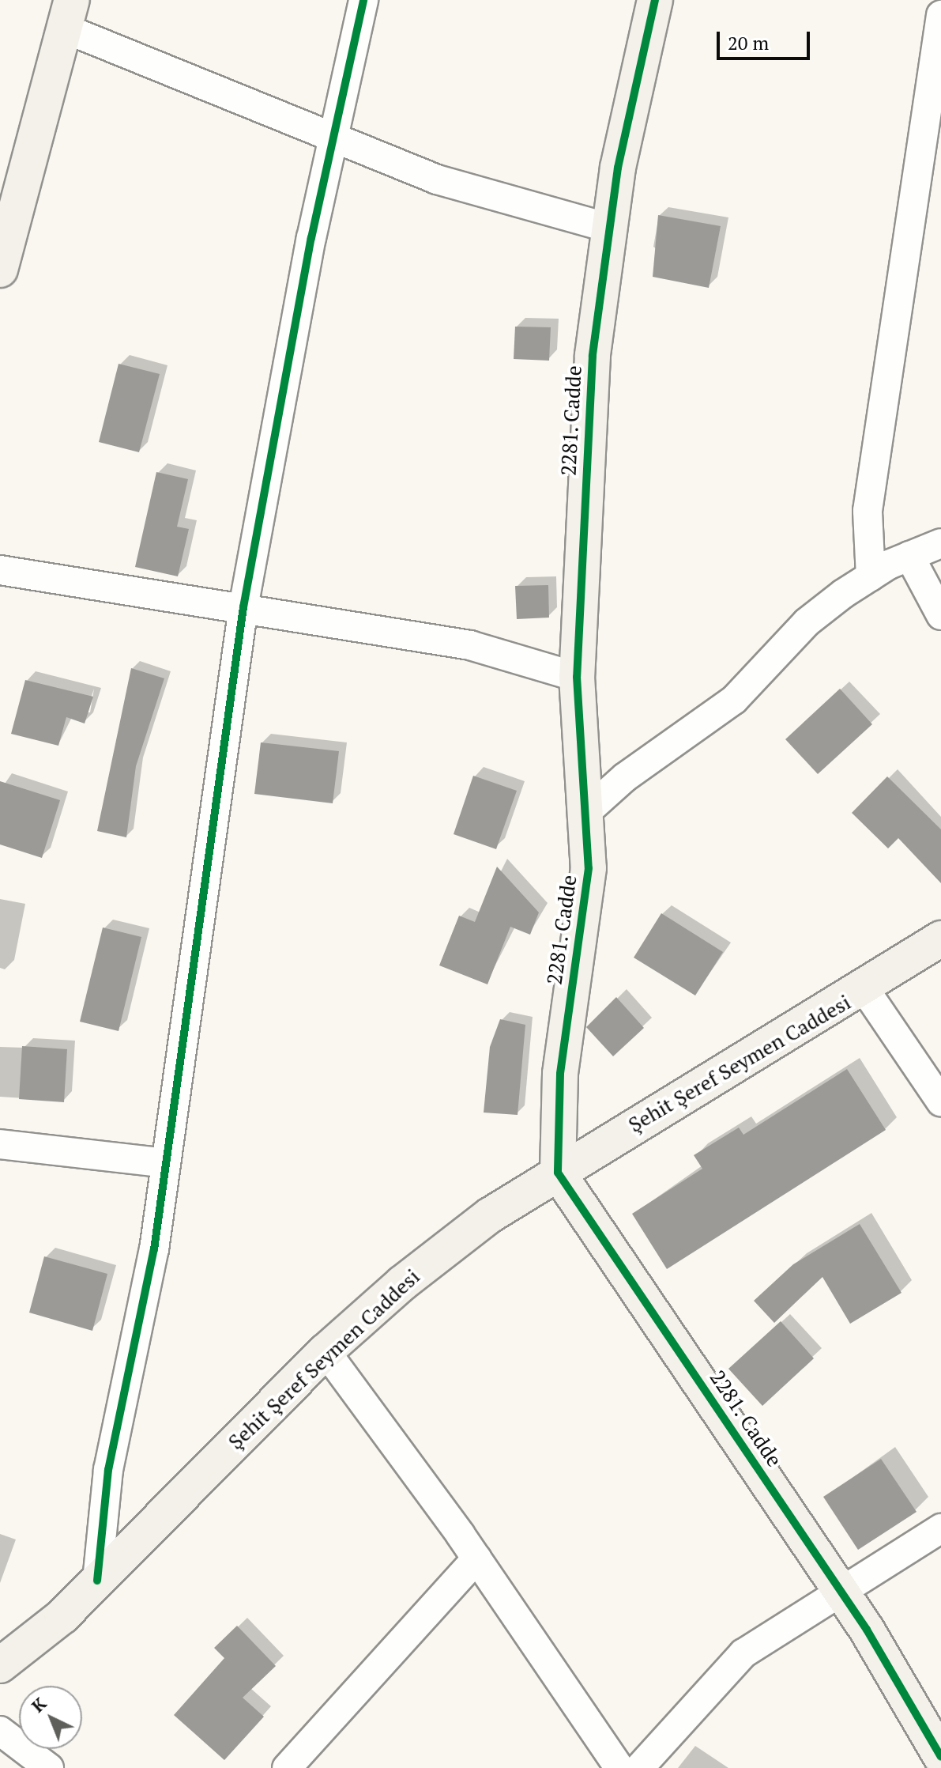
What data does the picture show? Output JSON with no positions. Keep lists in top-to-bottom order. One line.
{"streets":{"street":["2281. Cadde","Şehit Şeref Seymen Caddesi"]},"crossings":[["2281. Cadde","Şehit Şeref Seymen Caddesi"]],"scale_bar":"20 m","north":"top left"}
